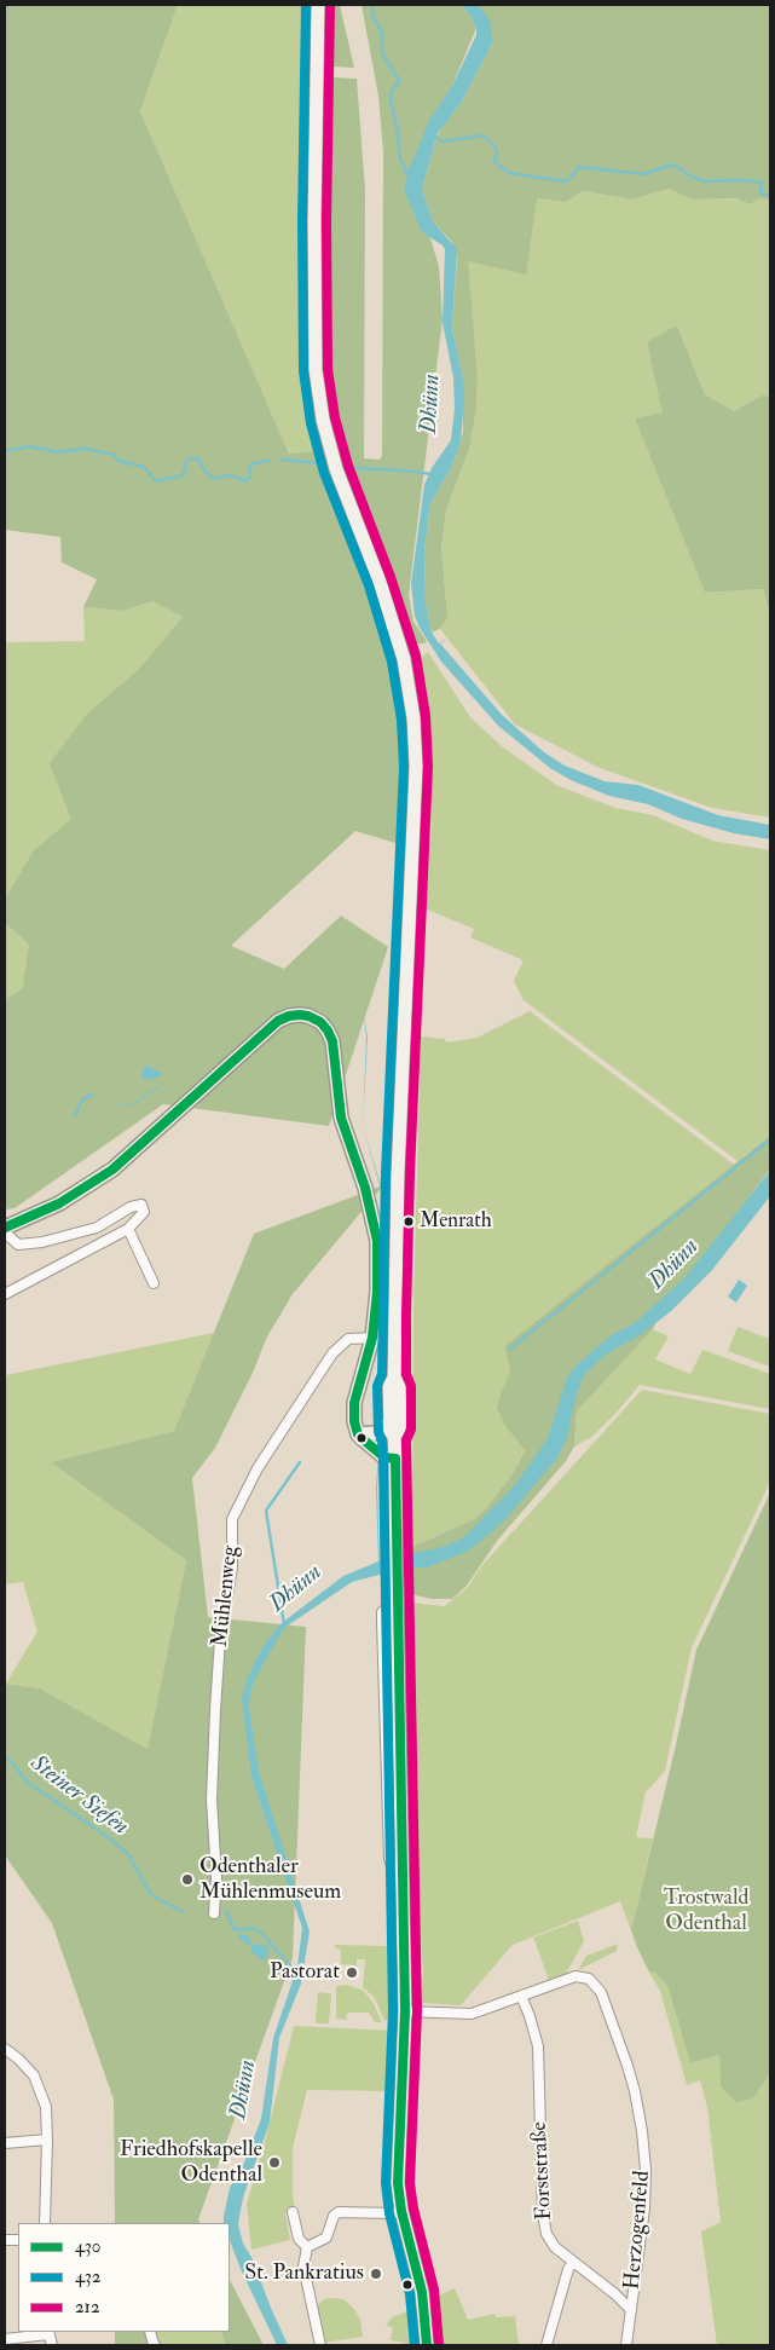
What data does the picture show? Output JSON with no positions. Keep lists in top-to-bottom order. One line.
{"streets":{"street":["Mühlenweg","Forststraße","Herzogenfeld"]},"crossings":[["Forststraße","Herzogenfeld"]],"water":["Dhünn","Steiner Siefen"],"parks":["Trostwald Odenthal"],"places":["Menrath","Odenthaler Mühlenmuseum","Pastorat","Friedhofskapelle Odenthal","St. Pankratius"],"lines":["transit line 432","transit line 212","transit line 430"],"legend":["430","432","212"]}
